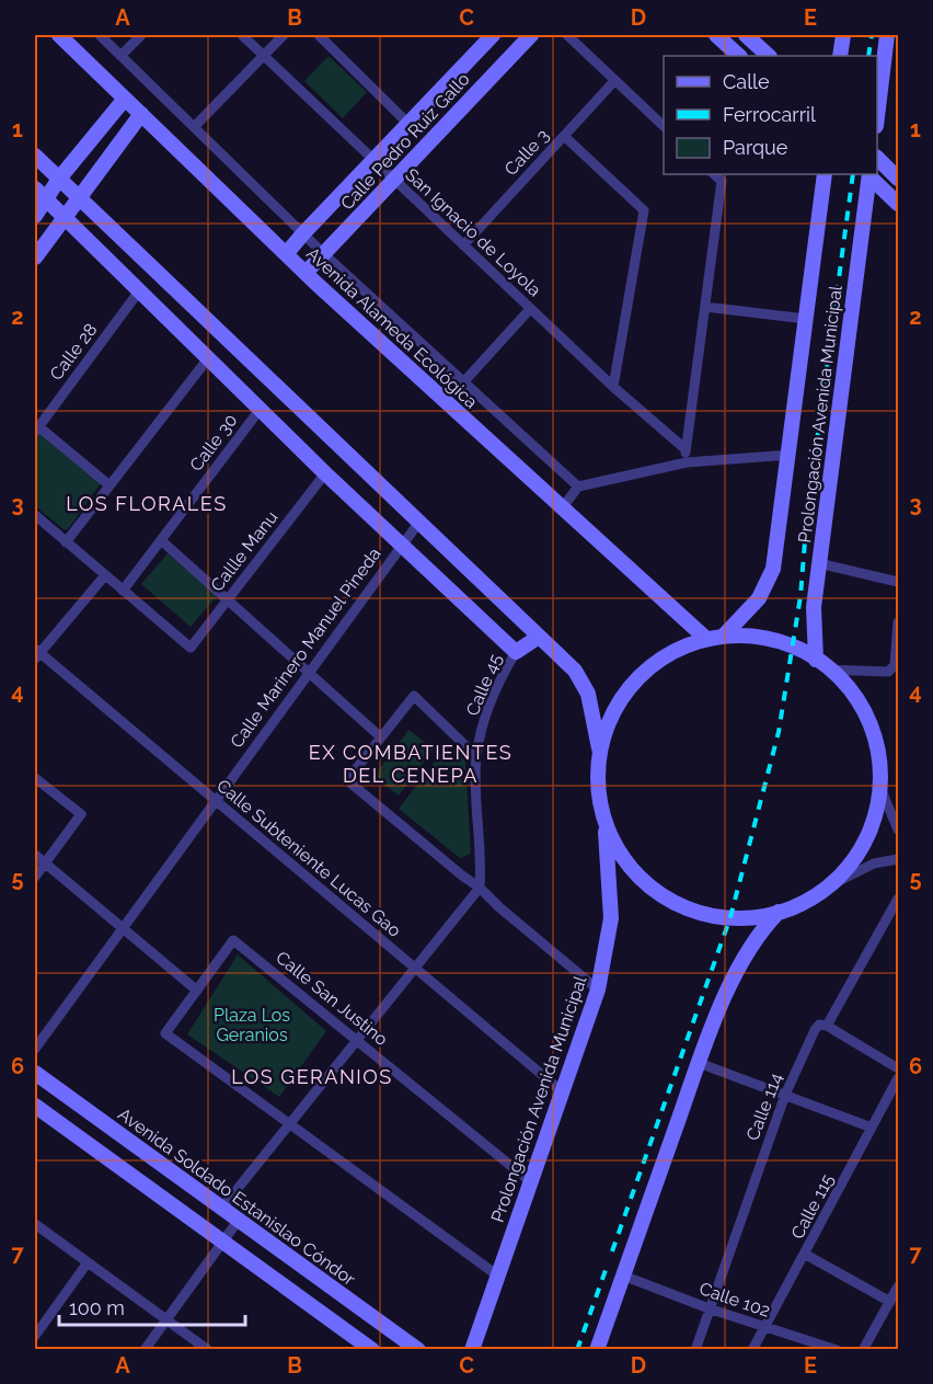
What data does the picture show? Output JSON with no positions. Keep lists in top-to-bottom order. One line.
{"streets":{"main road":["Calle Pedro Ruiz Gallo","Avenida Alameda Ecológica","Prolongación Avenida Municipal","Avenida Soldado Estanislao Cóndor"],"street":["Calle 3","San Ignacio de Loyola","Calle 28","Calle 30","Callle Manu","Calle Marinero Manuel Pineda","Calle 45","Calle Subteniente Lucas Gao","Calle San Justino","Calle 114","Calle 115","Calle 102"]},"crossings":[["Calle Pedro Ruiz Gallo","San Ignacio de Loyola"],["Calle Pedro Ruiz Gallo","Avenida Alameda Ecológica"],["Calle 3","San Ignacio de Loyola"],["Avenida Alameda Ecológica","Prolongación Avenida Municipal"],["Prolongación Avenida Municipal","Calle Subteniente Lucas Gao"],["Prolongación Avenida Municipal","Calle San Justino"],["Prolongación Avenida Municipal","Calle 102"],["Calle 30","Callle Manu"],["Calle Marinero Manuel Pineda","Calle Subteniente Lucas Gao"],["Calle 114","Calle 102"],["Calle 115","Calle 102"]],"districts":["LOS FLORALES","EX COMBATIENTES DEL CENEPA","LOS GERANIOS"],"parks":["Plaza Los Geranios"],"legend":["Calle","Ferrocarril","Parque"],"scale_bar":"100 m","grid":{"columns":["A","B","C","D","E"],"rows":["1","2","3","4","5","6","7"]}}
